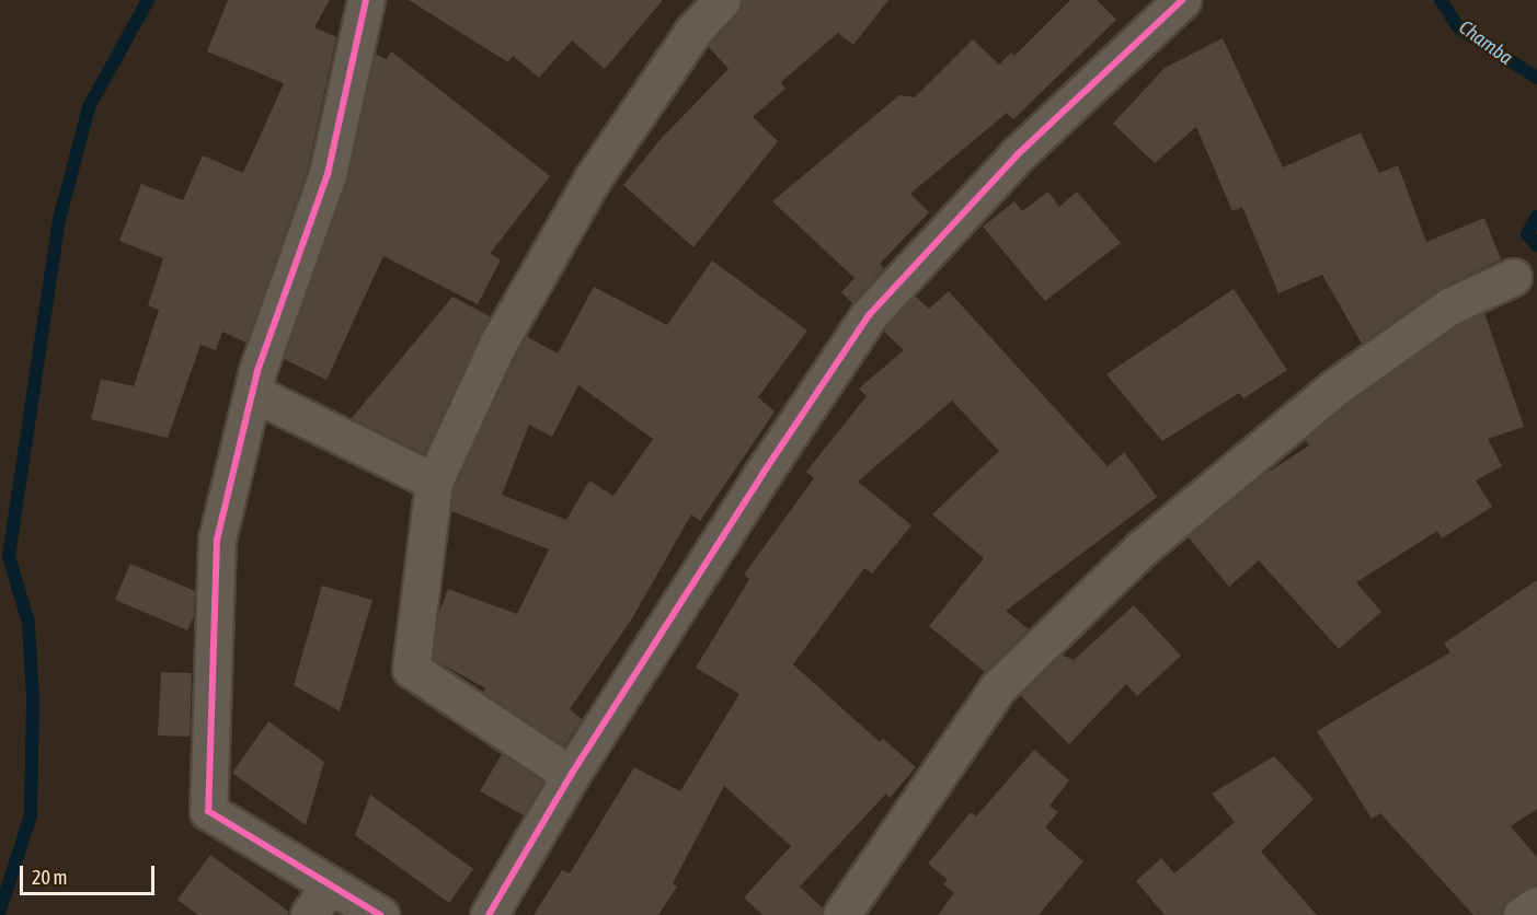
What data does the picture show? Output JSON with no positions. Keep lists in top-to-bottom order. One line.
{"water":["Chamba"],"scale_bar":"20 m"}
